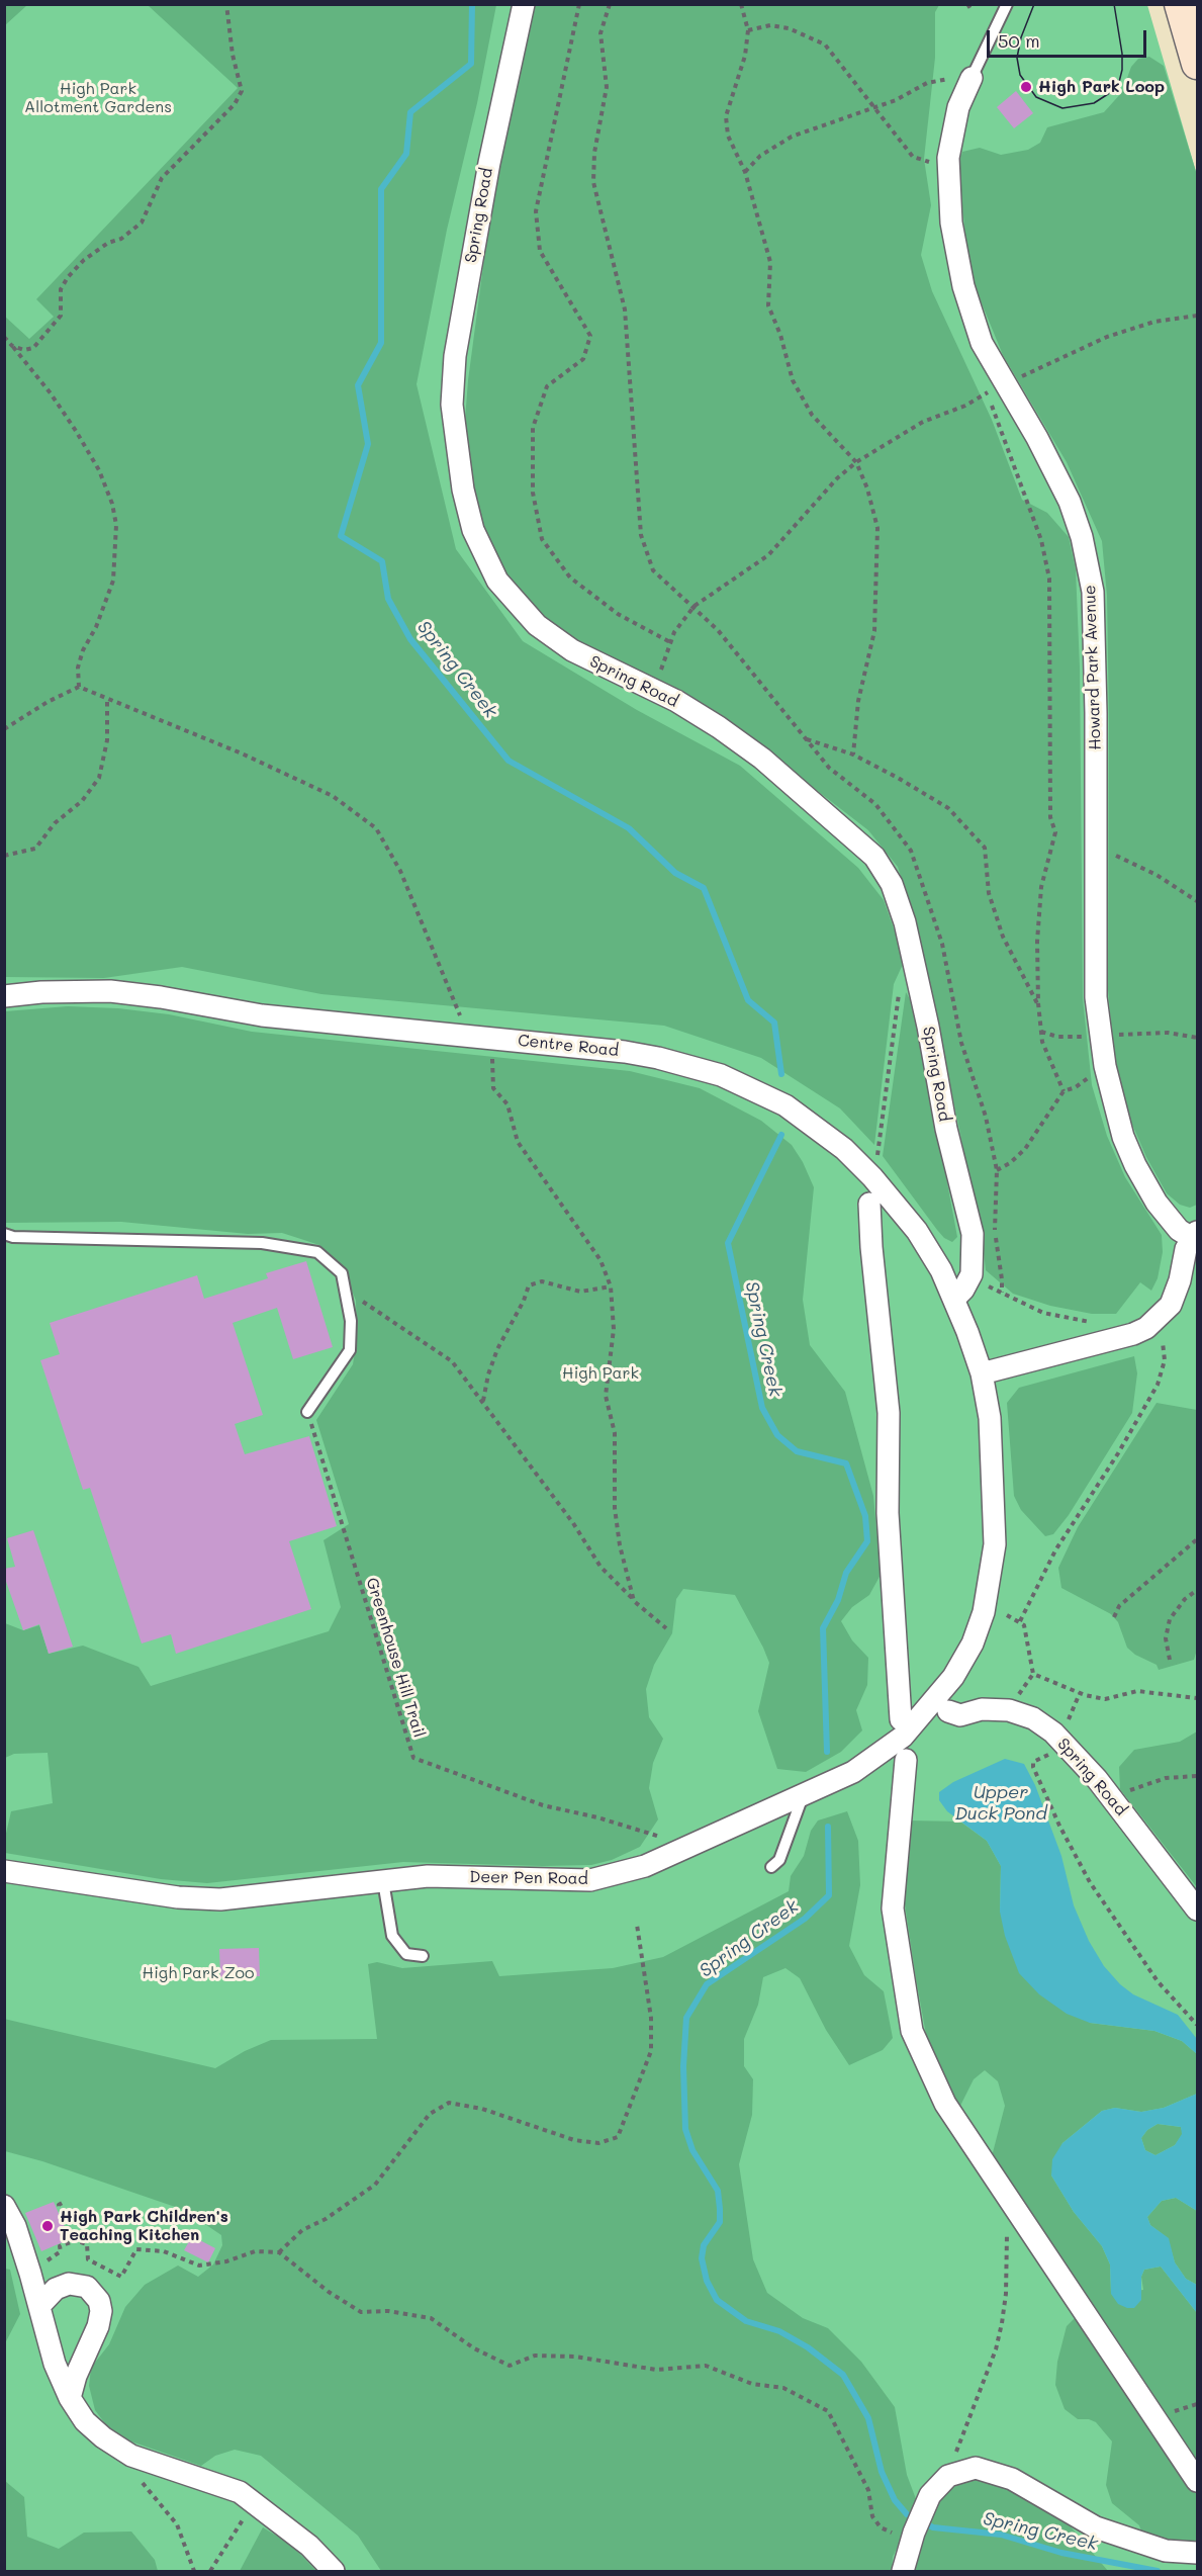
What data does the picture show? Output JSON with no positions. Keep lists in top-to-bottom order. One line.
{"streets":{"street":["Spring Road","Howard Park Avenue","Centre Road","Deer Pen Road"],"path":["Greenhouse Hill Trail"]},"crossings":[["Spring Road","Centre Road"],["Spring Road","Deer Pen Road"]],"water":["Spring Creek","Upper Duck Pond"],"parks":["High Park Allotment Gardens","High Park","High Park Zoo"],"places":["High Park Loop","High Park Children's Teaching Kitchen"],"scale_bar":"50 m"}
